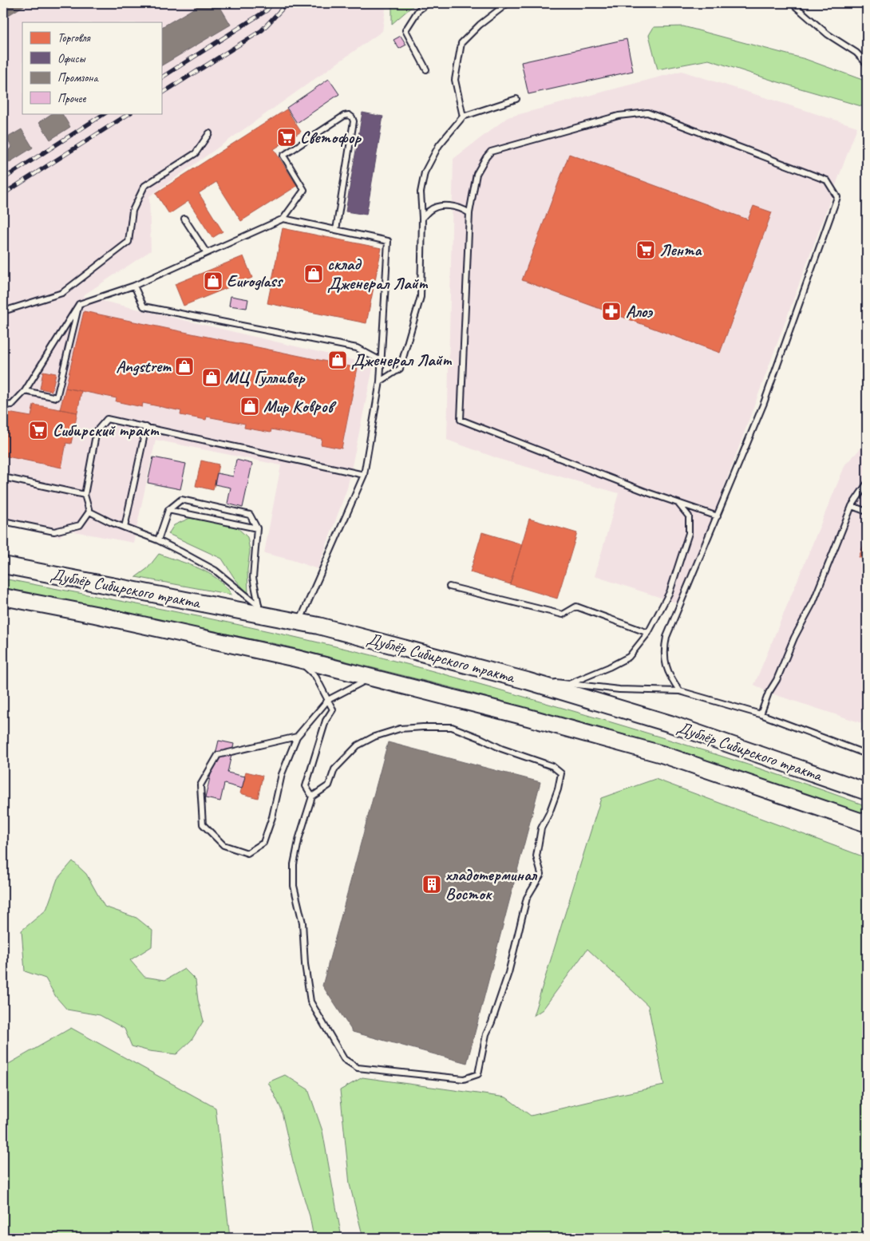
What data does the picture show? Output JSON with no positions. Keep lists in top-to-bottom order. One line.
{"streets":{"main road":["Дублёр Сибирского тракта"]},"places":{"supermarket":["Светофор","Лента","Сибирский тракт"],"shop":["склад Дженерал Лайт","Euroglass","Дженерал Лайт","Angstrem","МЦ Гулливер","Мир Ковров"],"pharmacy":["Алоэ"],"building":["хладотерминал Восток"]},"legend":["Торговля","Офисы","Промзона","Прочее"]}
